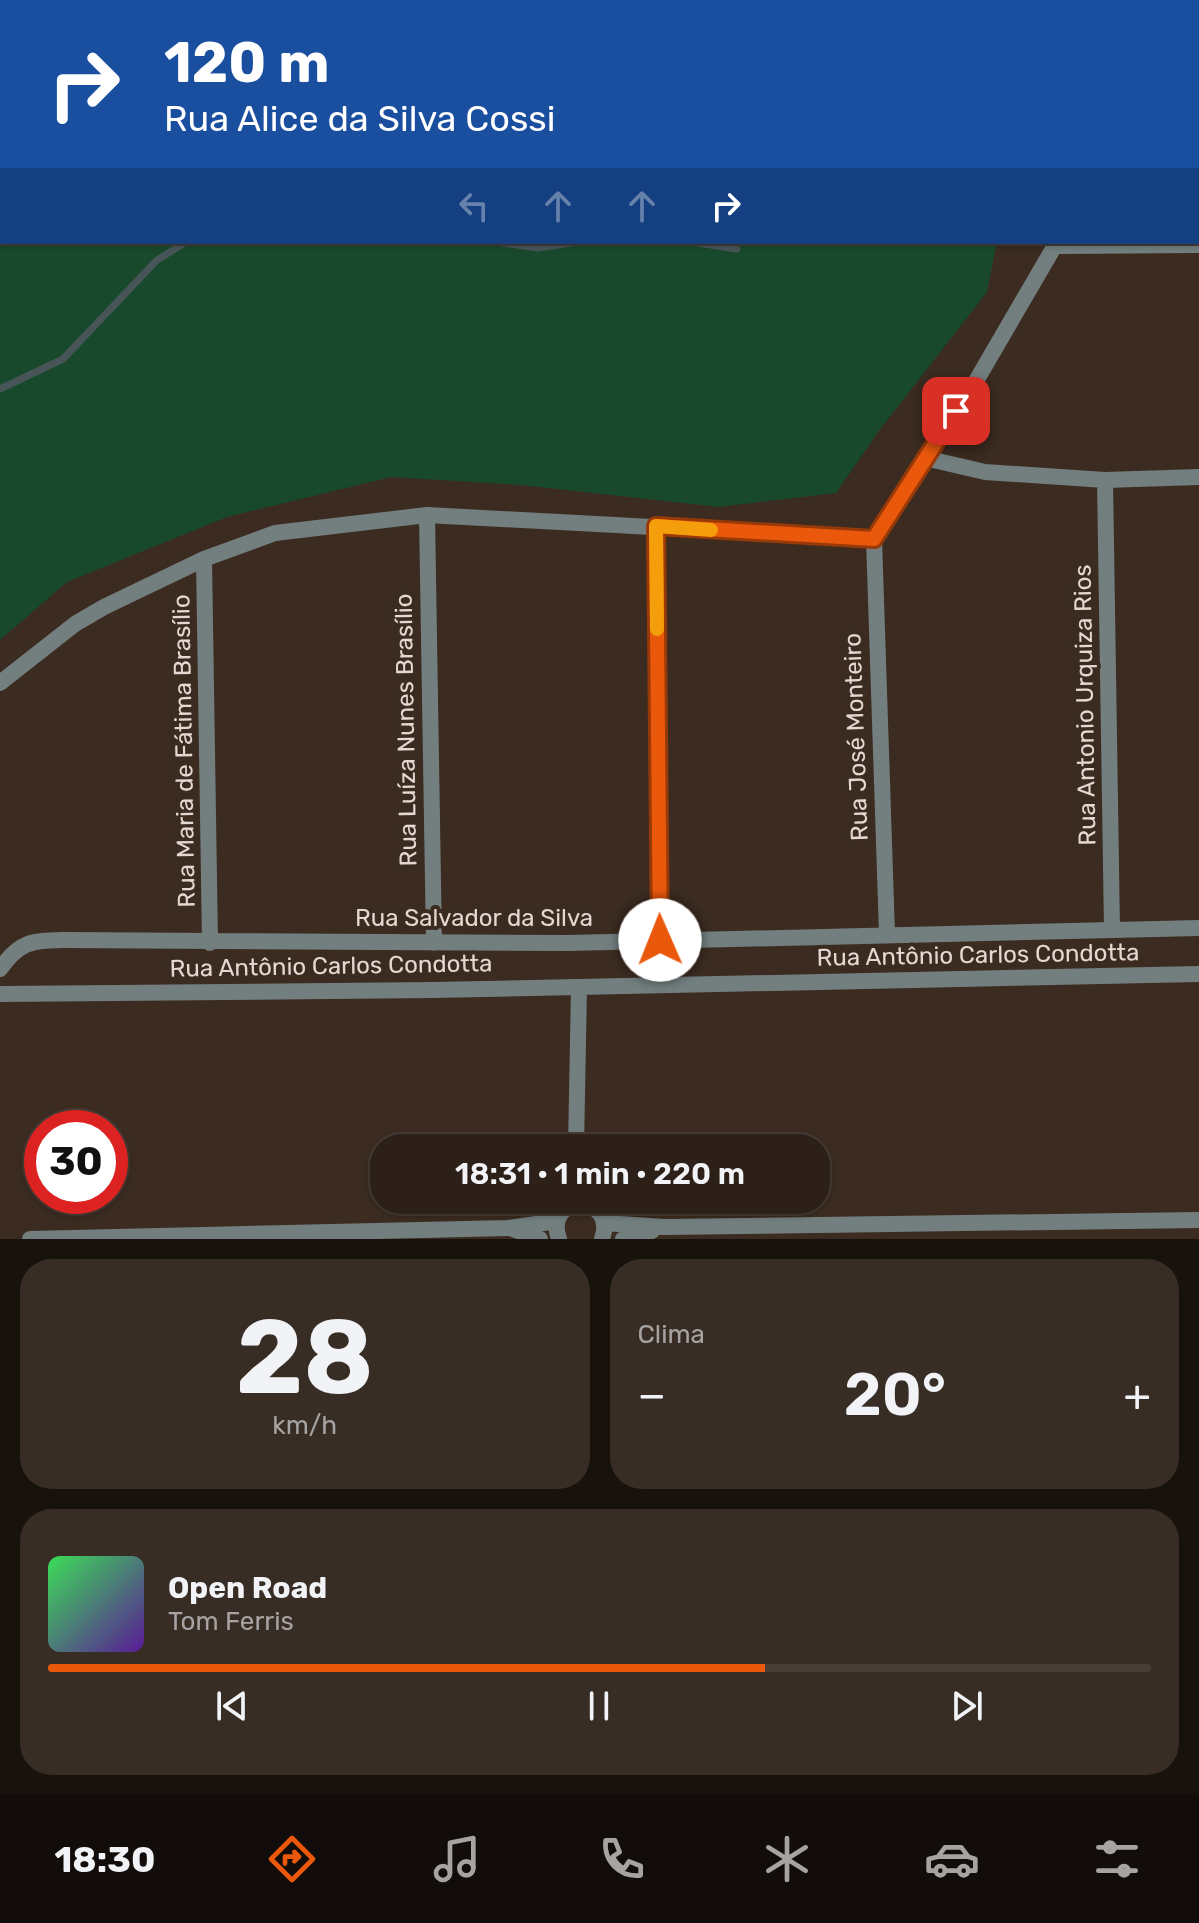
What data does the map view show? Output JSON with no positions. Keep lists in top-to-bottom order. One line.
{"streets":{"street":["Rua Antonio Urquiza Rios","Rua Luíza Nunes Brasílio","Rua José Monteiro","Rua Maria de Fátima Brasílio","Rua Salvador da Silva","Rua Antônio Carlos Condotta"]},"crossings":[["Rua Antonio Urquiza Rios","Rua Salvador da Silva"],["Rua Luíza Nunes Brasílio","Rua Salvador da Silva"],["Rua José Monteiro","Rua Salvador da Silva"],["Rua Maria de Fátima Brasílio","Rua Salvador da Silva"]],"page":{"turn":["120 m","Rua Alice da Silva Cossi"],"limit":"30","trip":"18:31 · 1 min · 220 m","tile":[["28","km/h"],"Clima"],"heat":["−","20°","+"],"song":["Open Road","Tom Ferris"],"tabs":"18:30"}}
